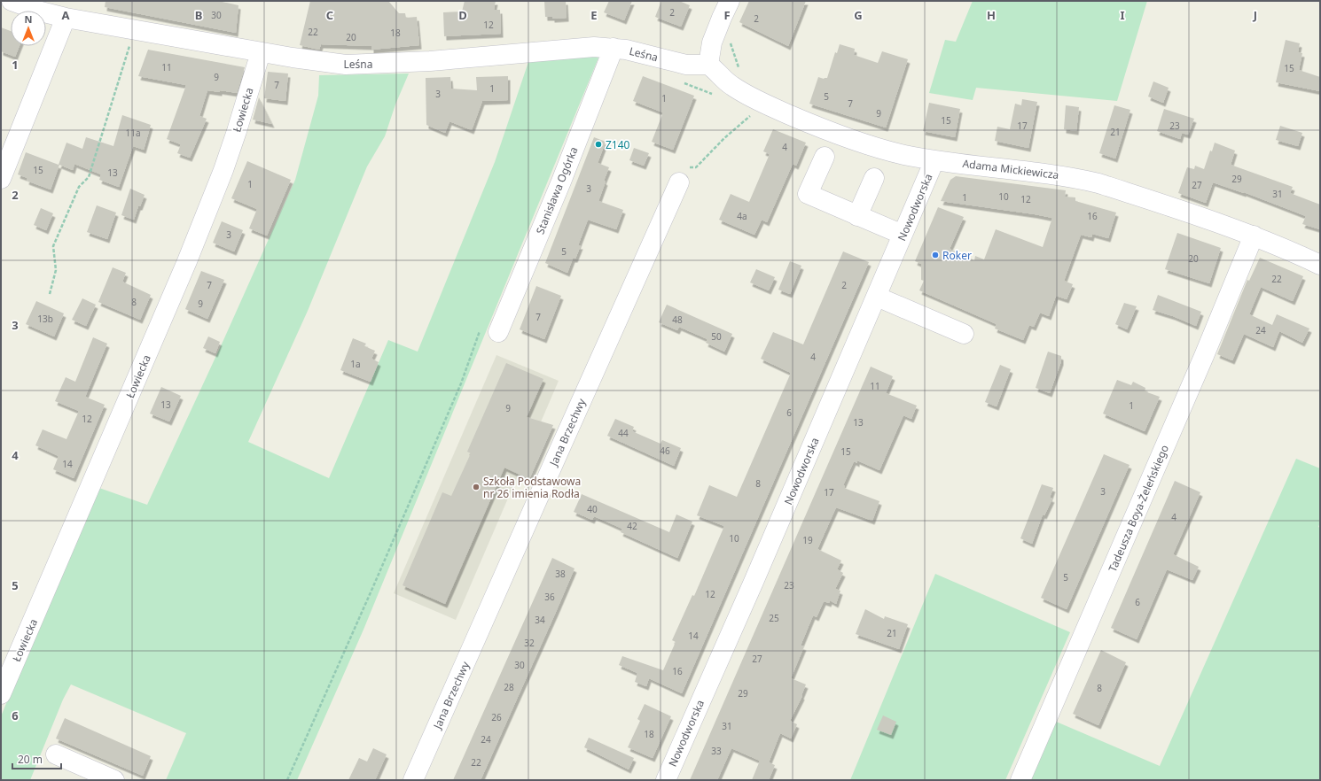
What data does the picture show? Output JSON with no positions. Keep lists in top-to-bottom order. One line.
{"streets":{"street":["Leśna","Łowiecka","Adama Mickiewicza","Stanisława Ogórka","Nowodworska","Jana Brzechwy","Tadeusza Boya-Żeleńskiego"]},"crossings":[["Leśna","Łowiecka"],["Leśna","Adama Mickiewicza"],["Leśna","Stanisława Ogórka"],["Adama Mickiewicza","Nowodworska"],["Adama Mickiewicza","Tadeusza Boya-Żeleńskiego"]],"places":["Z140","Roker","Szkoła Podstawowa nr 26 imienia Rodła"],"house_numbers":["2","30","2","12","22","18","20","11","15","9","7","1","3","5","1","7","9","15","17","23","21","11a","4","15","13","29","1","27","3","31","10","1","12","4a","16","3","5","20","22","7","2","8","9","7","13b","48","24","50","4","1a","11","13","1","9","6","12","13","44","46","15","14","8","3","17","40","4","42","10","19","38","5","23","12","36","6","25","34","21","14","32","27","30","16","28","8","29","26","31","18","24","33","22"],"scale_bar":"20 m","north":"top","grid":{"columns":["A","B","C","D","E","F","G","H","I","J"],"rows":["1","2","3","4","5","6"]}}
